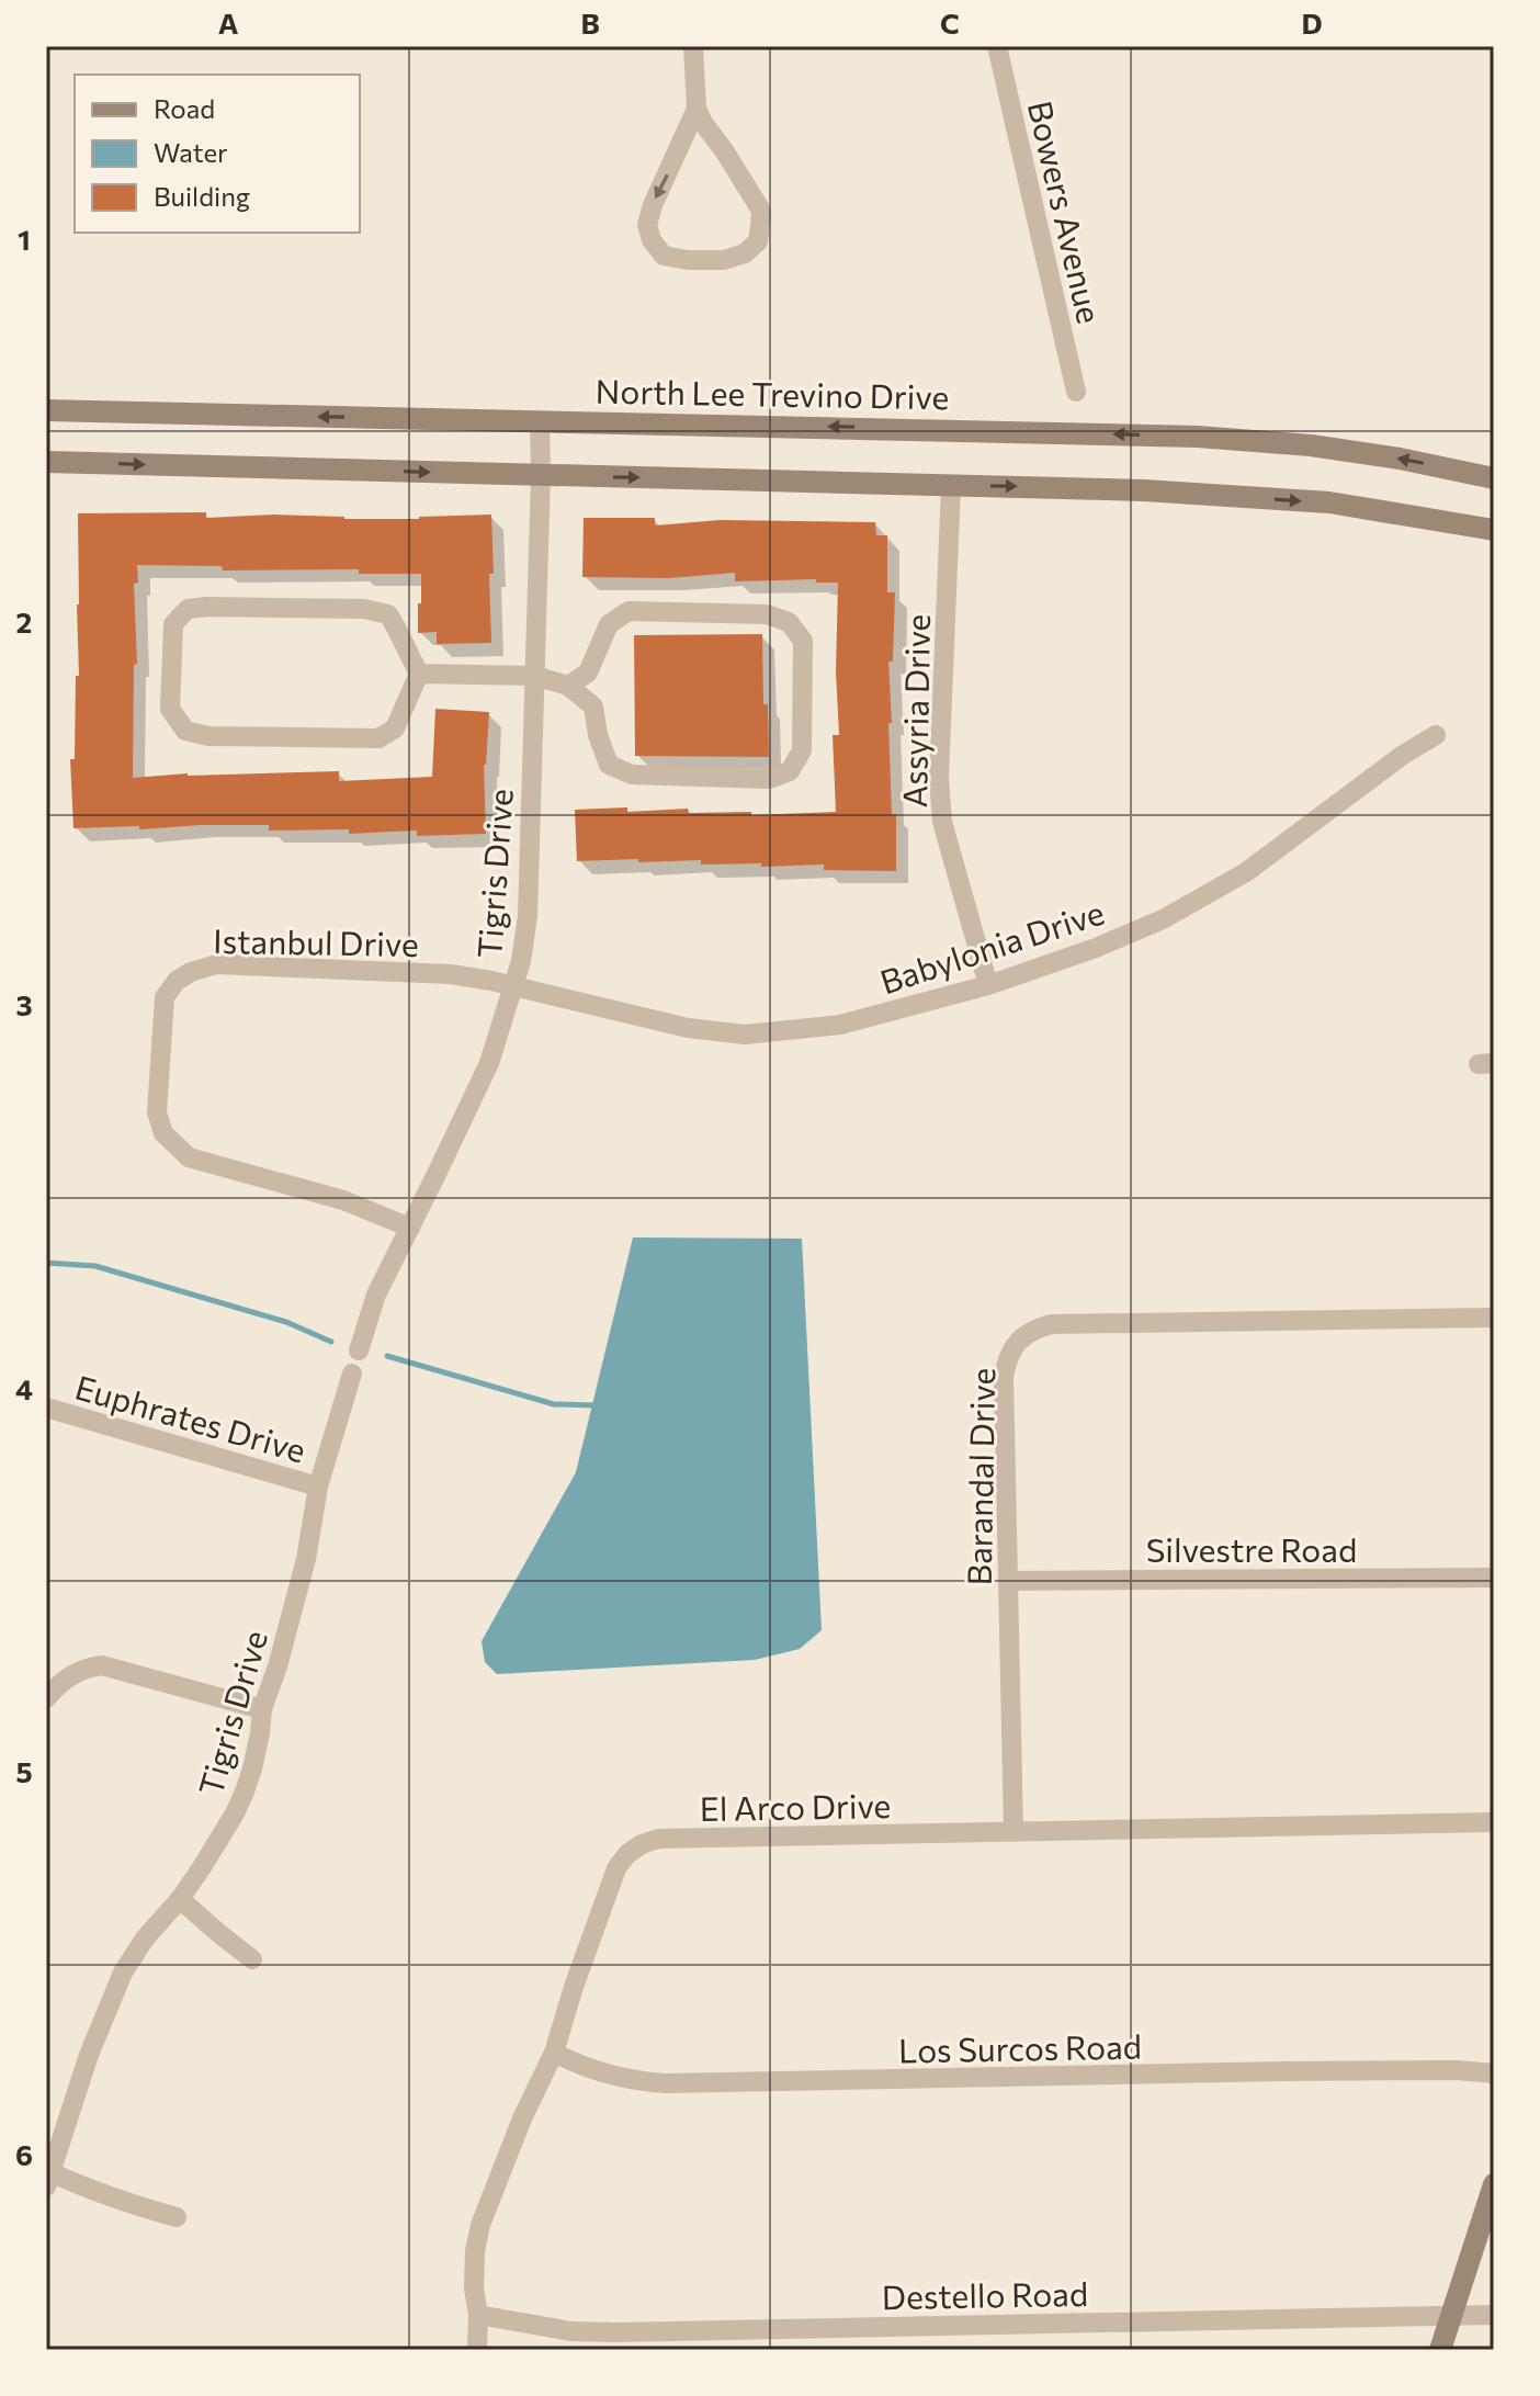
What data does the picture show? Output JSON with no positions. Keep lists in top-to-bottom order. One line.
{"streets":{"main road":["North Lee Trevino Drive"],"street":["Bowers Avenue","Assyria Drive","Tigris Drive","Istanbul Drive","Babylonia Drive","Euphrates Drive","Barandal Drive","Silvestre Road","El Arco Drive","Los Surcos Road","Destello Road"]},"crossings":[["North Lee Trevino Drive","Tigris Drive"],["Assyria Drive","Babylonia Drive"],["Tigris Drive","Istanbul Drive"],["Tigris Drive","Babylonia Drive"],["Tigris Drive","Euphrates Drive"],["Istanbul Drive","Babylonia Drive"],["Barandal Drive","Silvestre Road"],["Barandal Drive","El Arco Drive"],["El Arco Drive","Los Surcos Road"],["El Arco Drive","Destello Road"]],"legend":["Road","Water","Building"],"grid":{"columns":["A","B","C","D"],"rows":["1","2","3","4","5","6"]}}
